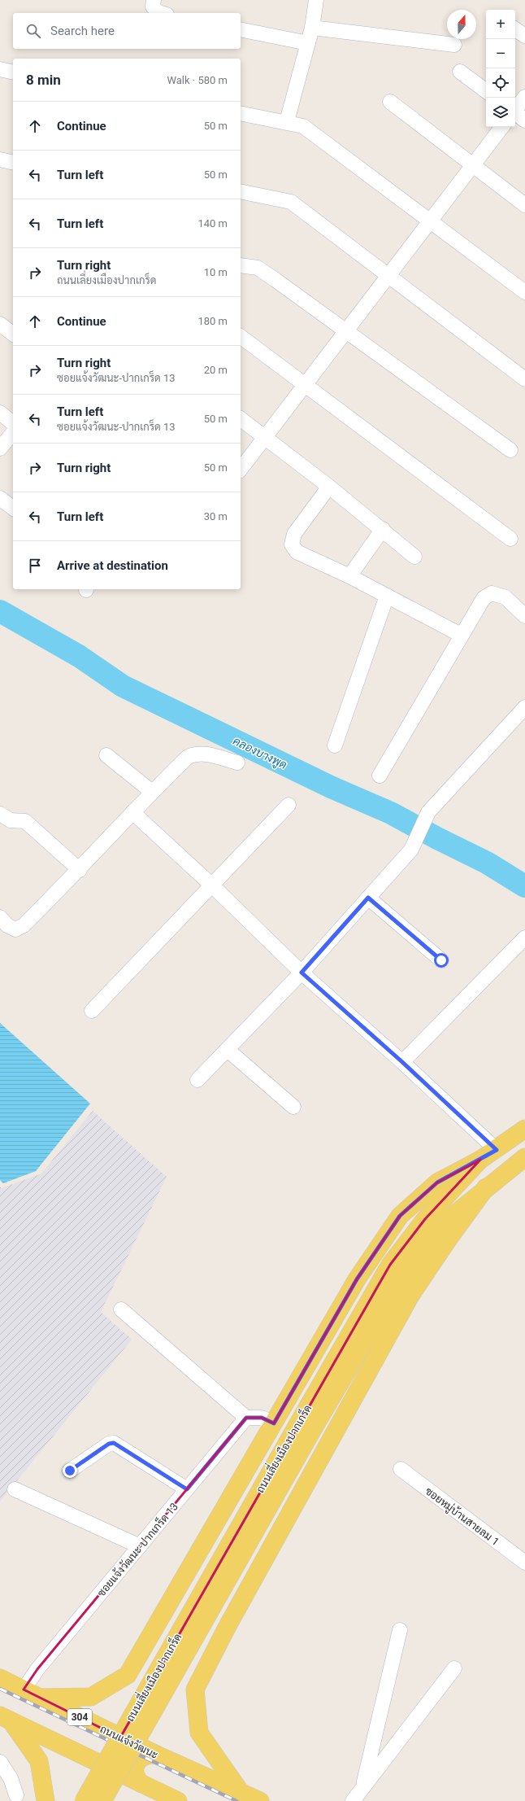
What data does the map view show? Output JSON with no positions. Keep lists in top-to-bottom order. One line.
{"streets":{"main road":["ถนนเลี่ยงเมืองปากเกร็ด","304","ถนนแจ้งวัฒนะ"],"street":["ซอยหมู่บ้านสายลม 1","ซอยแจ้งวัฒนะ-ปากเกร็ด 13"]},"crossings":[["ซอยแจ้งวัฒนะ-ปากเกร็ด 13","ถนนแจ้งวัฒนะ"]],"water":["คลองบางพูด"],"north":"top","page":{"map_buttons":["+","−"],"search":"Search here","heading":["8 min","Walk · 580 m"],"list":[["Continue","50 m"],["Turn left","50 m"],["Turn left","140 m"],["Turn right","ถนนเลี่ยงเมืองปากเกร็ด","10 m"],["Continue","180 m"],["Turn right","ซอยแจ้งวัฒนะ-ปากเกร็ด 13","20 m"],["Turn left","ซอยแจ้งวัฒนะ-ปากเกร็ด 13","50 m"],["Turn right","50 m"],["Turn left","30 m"],"Arrive at destination"]}}
